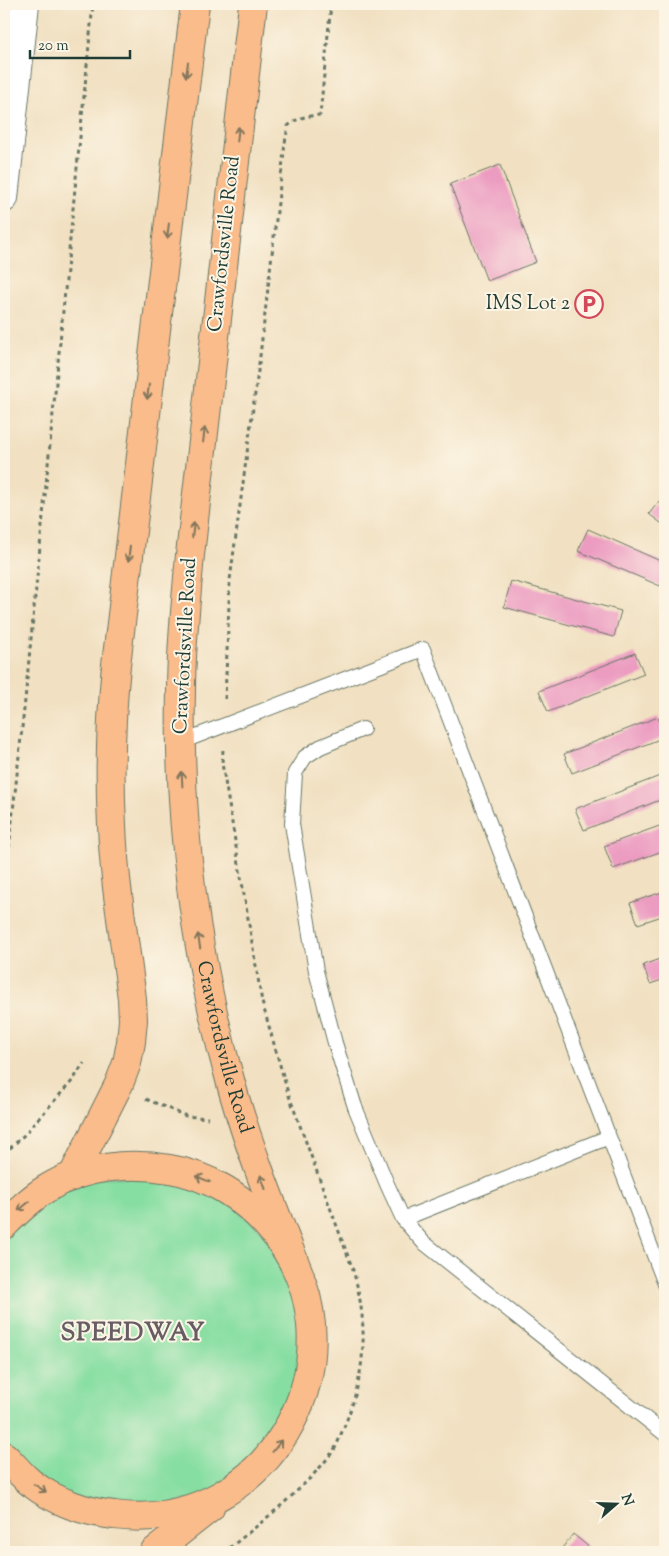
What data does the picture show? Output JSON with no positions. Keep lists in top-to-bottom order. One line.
{"streets":{"main road":["Crawfordsville Road"]},"districts":["SPEEDWAY"],"places":{"parking":["IMS Lot 2"]},"scale_bar":"20 m","north":"right"}
